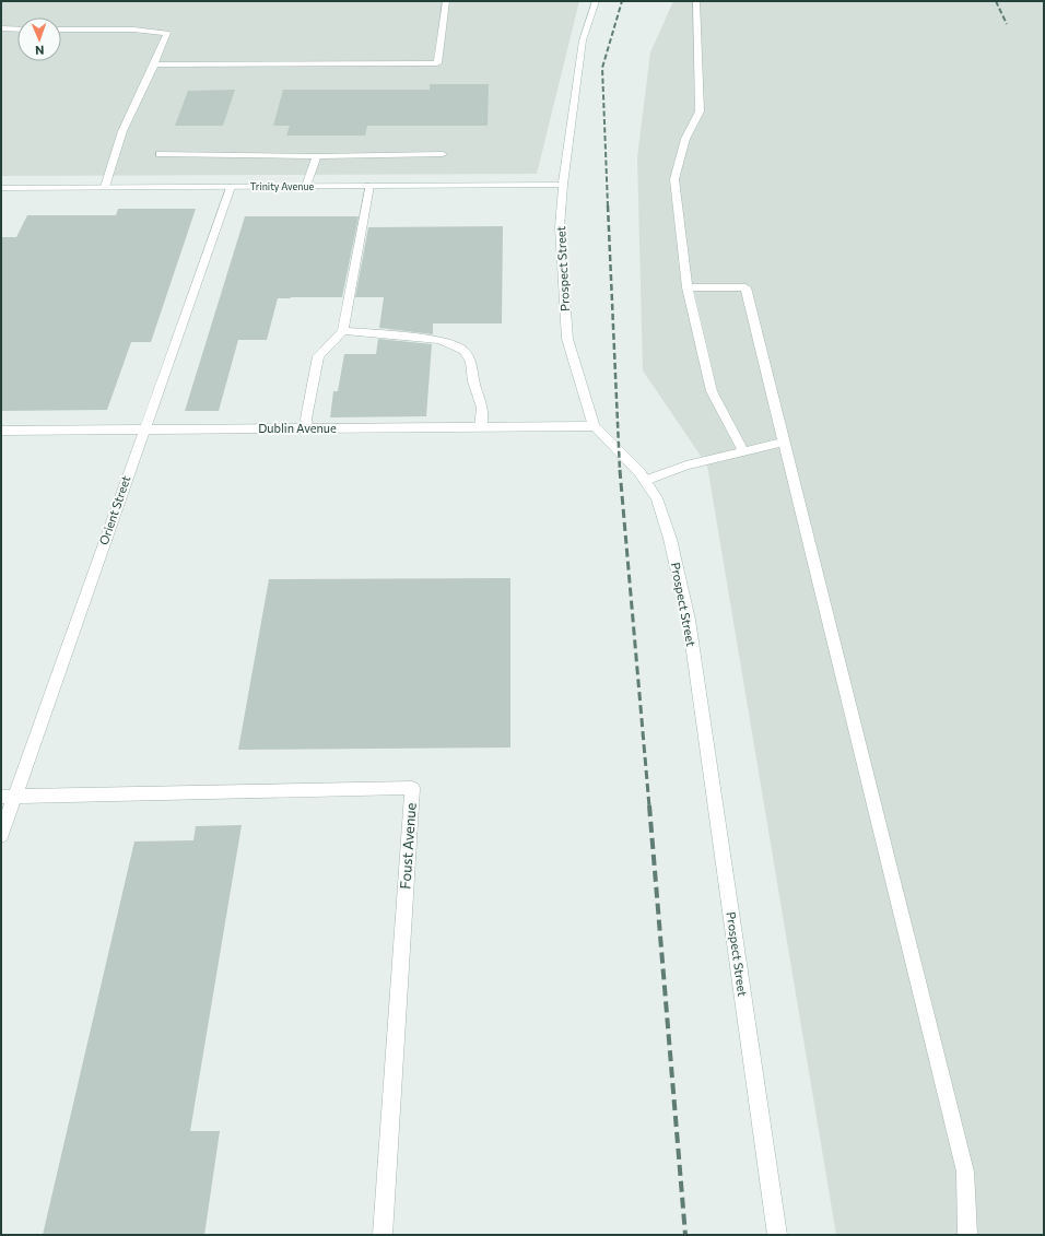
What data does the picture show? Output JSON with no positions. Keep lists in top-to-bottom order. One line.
{"streets":{"street":["Trinity Avenue","Prospect Street","Dublin Avenue","Orient Street","Foust Avenue"]},"crossings":[["Trinity Avenue","Prospect Street"],["Trinity Avenue","Orient Street"],["Prospect Street","Dublin Avenue"],["Dublin Avenue","Orient Street"],["Orient Street","Foust Avenue"]],"north":"bottom"}
